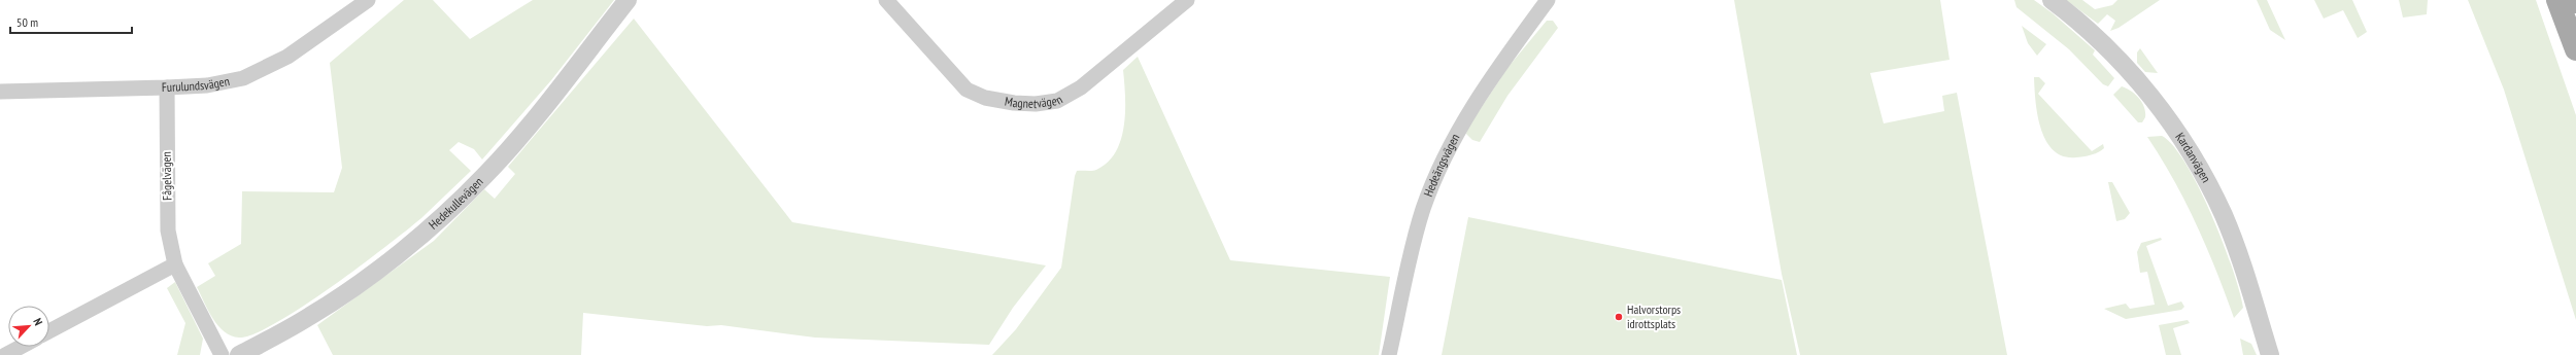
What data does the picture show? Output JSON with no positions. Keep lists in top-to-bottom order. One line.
{"streets":{"street":["Furulundsvägen","Magnetvägen","Kardanvägen","Hedeängsvägen","Fågelvägen","Hedekullevägen"]},"crossings":[["Furulundsvägen","Fågelvägen"]],"places":["Halvorstorps idrottsplats"],"scale_bar":"50 m","north":"top right"}
